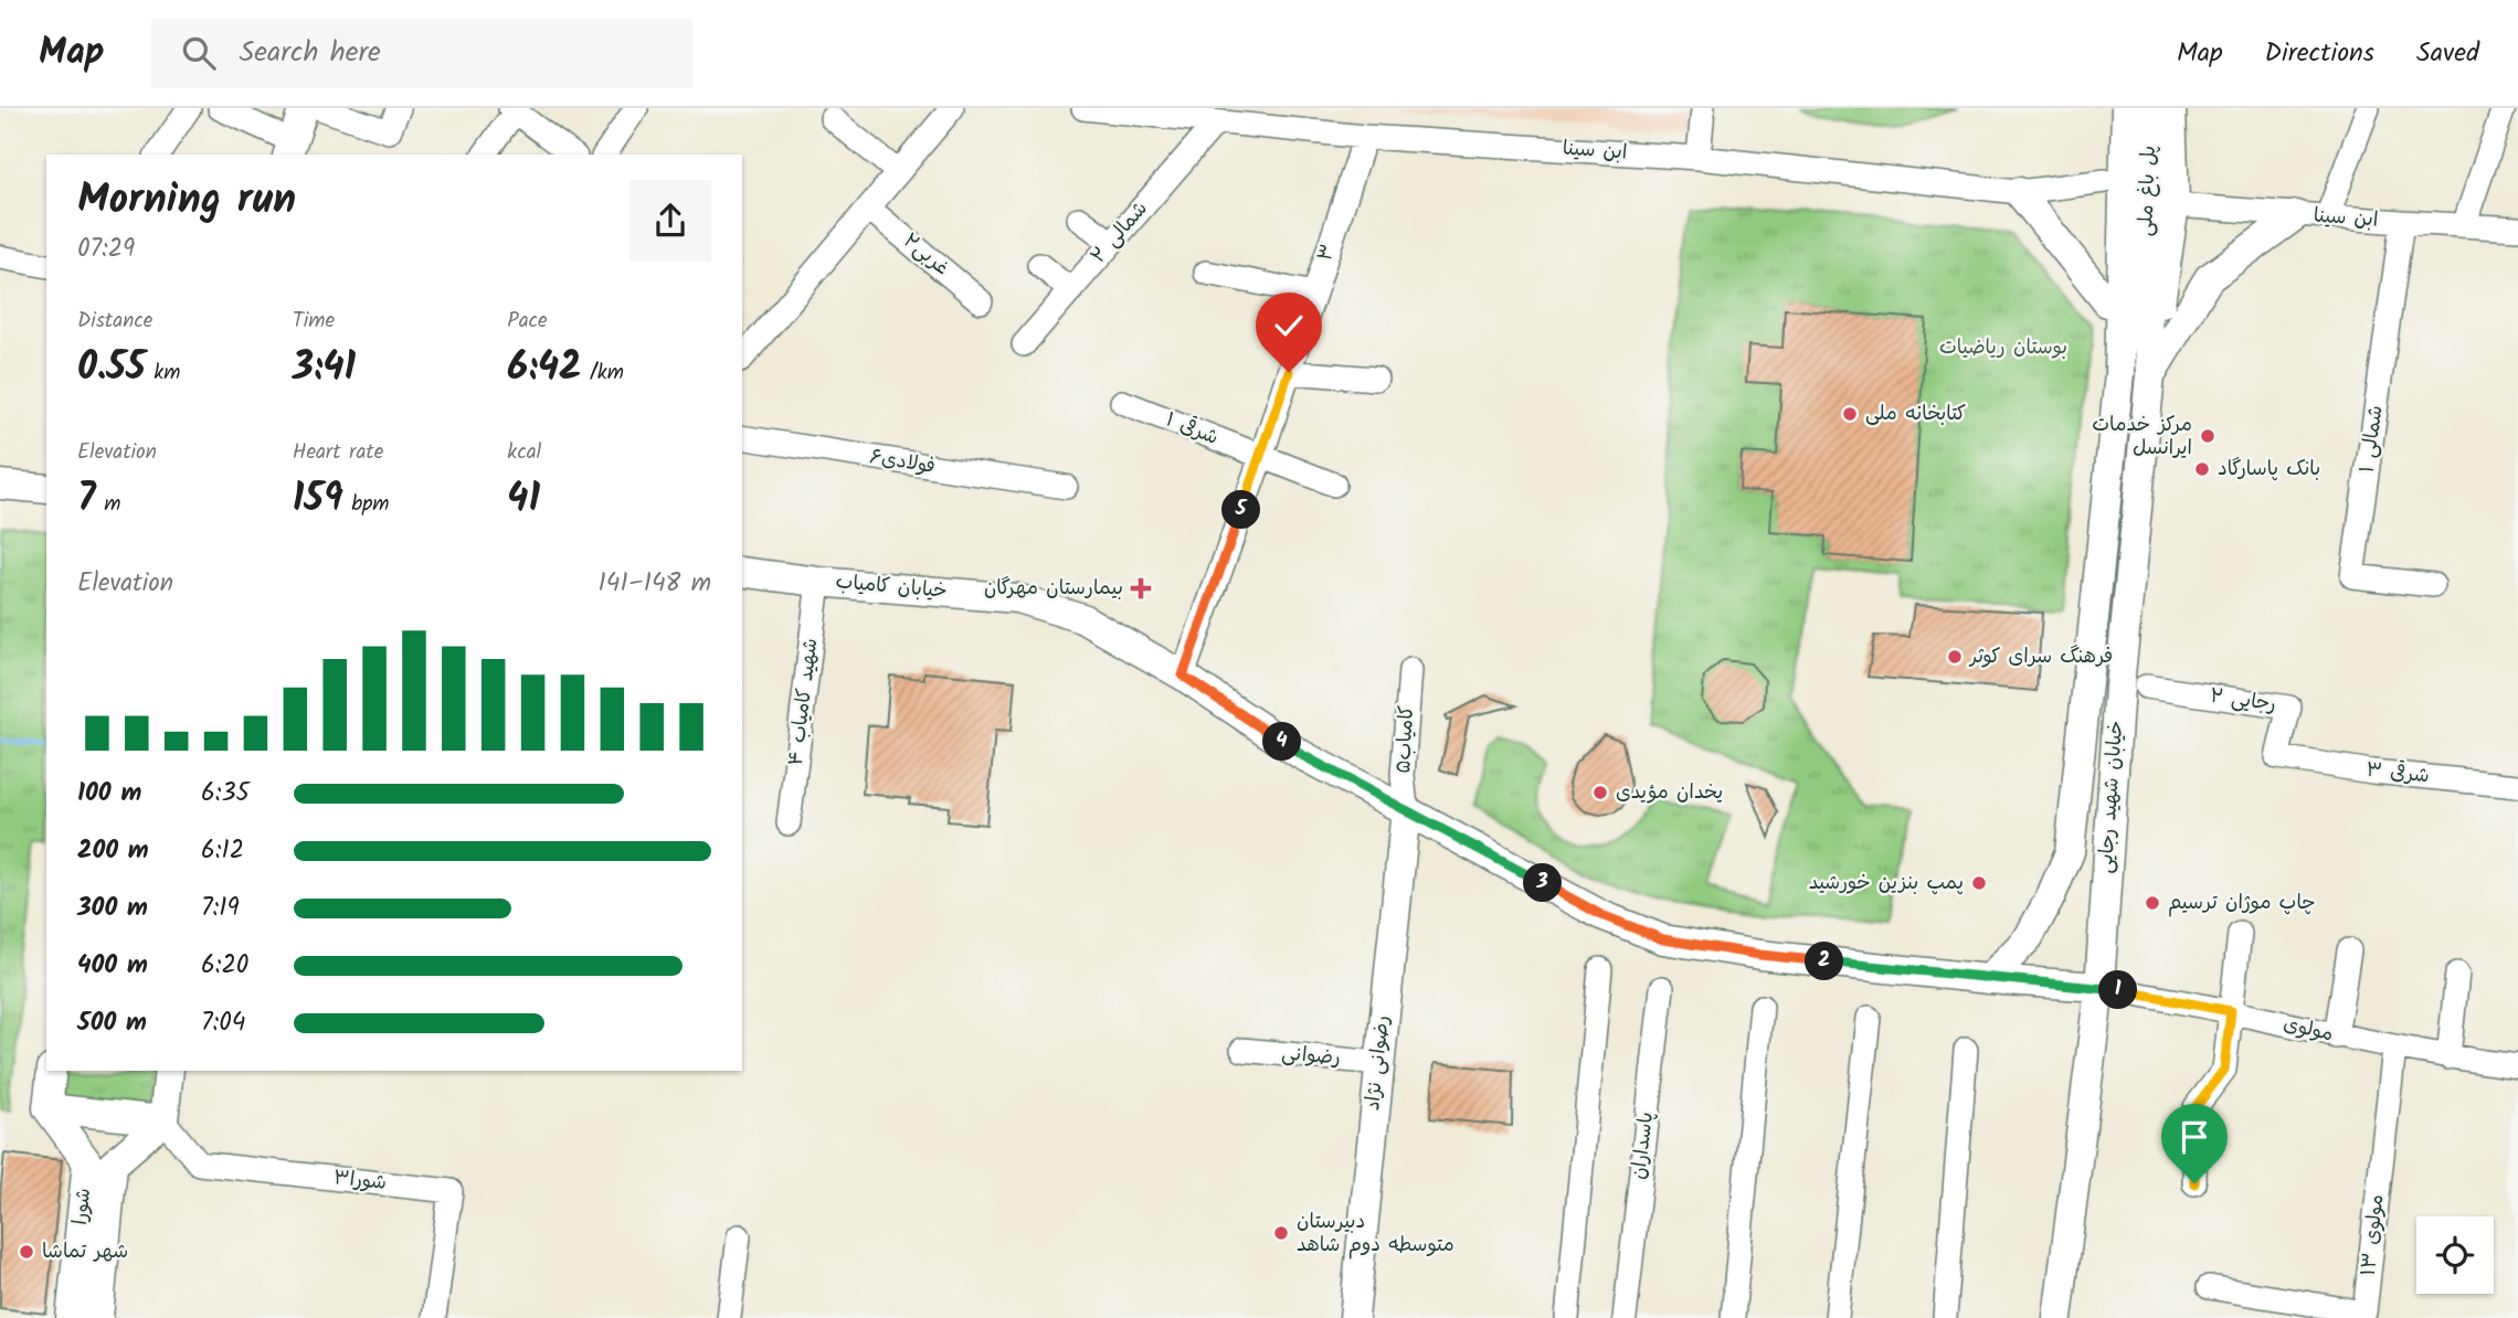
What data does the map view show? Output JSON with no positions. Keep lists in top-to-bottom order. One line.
{"streets":{"main road":["پل باغ ملی","خیابان کامیاب","خیابان شهید رجایی","رضوانی نژاد","شورا"],"street":["ابن سینا","۲ شمالی","۳","غربی۲","۱ شرقی","شمالی ۱","فولادی۶","رجایی ۲","شهید کامیاب ۴","کامیاب۵","شرقی ۳","مولوی","رضوانی","پاسداران","شورا۳","مولوی ۱۳"]},"crossings":[["ابن سینا","۲ شمالی"],["ابن سینا","۳"],["ابن سینا","شمالی ۱"],["پل باغ ملی","خیابان شهید رجایی"],["۳","۱ شرقی"],["۳","خیابان کامیاب"],["خیابان کامیاب","شهید کامیاب ۴"],["خیابان کامیاب","کامیاب۵"],["خیابان کامیاب","خیابان شهید رجایی"],["خیابان کامیاب","مولوی"],["خیابان کامیاب","رضوانی نژاد"],["رجایی ۲","شرقی ۳"],["کامیاب۵","رضوانی نژاد"],["خیابان شهید رجایی","مولوی"],["مولوی","مولوی ۱۳"],["رضوانی","رضوانی نژاد"],["شورا۳","شورا"]],"parks":["بوستان ریاضیات"],"places":{"other":["کتابخانه ملی","مرکز خدمات ایرانسل","بانک پاسارگاد","فرهنگ سرای کوثر","یخدان مؤیدی","پمپ بنزین خورشید","چاپ موژان ترسیم","دبیرستان متوسطه دوم شاهد","شهر تماشا"],"health":["بیمارستان مهرگان"]},"page":{"header":"Map","search":"Search here","nav":["Map","Directions","Saved"],"heading":["Morning run","07:29"],"stats":[["Distance","0.55 km"],["Time","3:41"],["Pace","6:42 /km"],["Elevation","7 m"],["Heart rate","159 bpm"],["kcal","41"]],"pins":["5","4","3","2","1"],"chart":["Elevation","141–148 m"],"list":[{"name":"100 m","note":"6:35"},{"name":"200 m","note":"6:12"},{"name":"300 m","note":"7:19"},{"name":"400 m","note":"6:20"},{"name":"500 m","note":"7:04"}]}}
